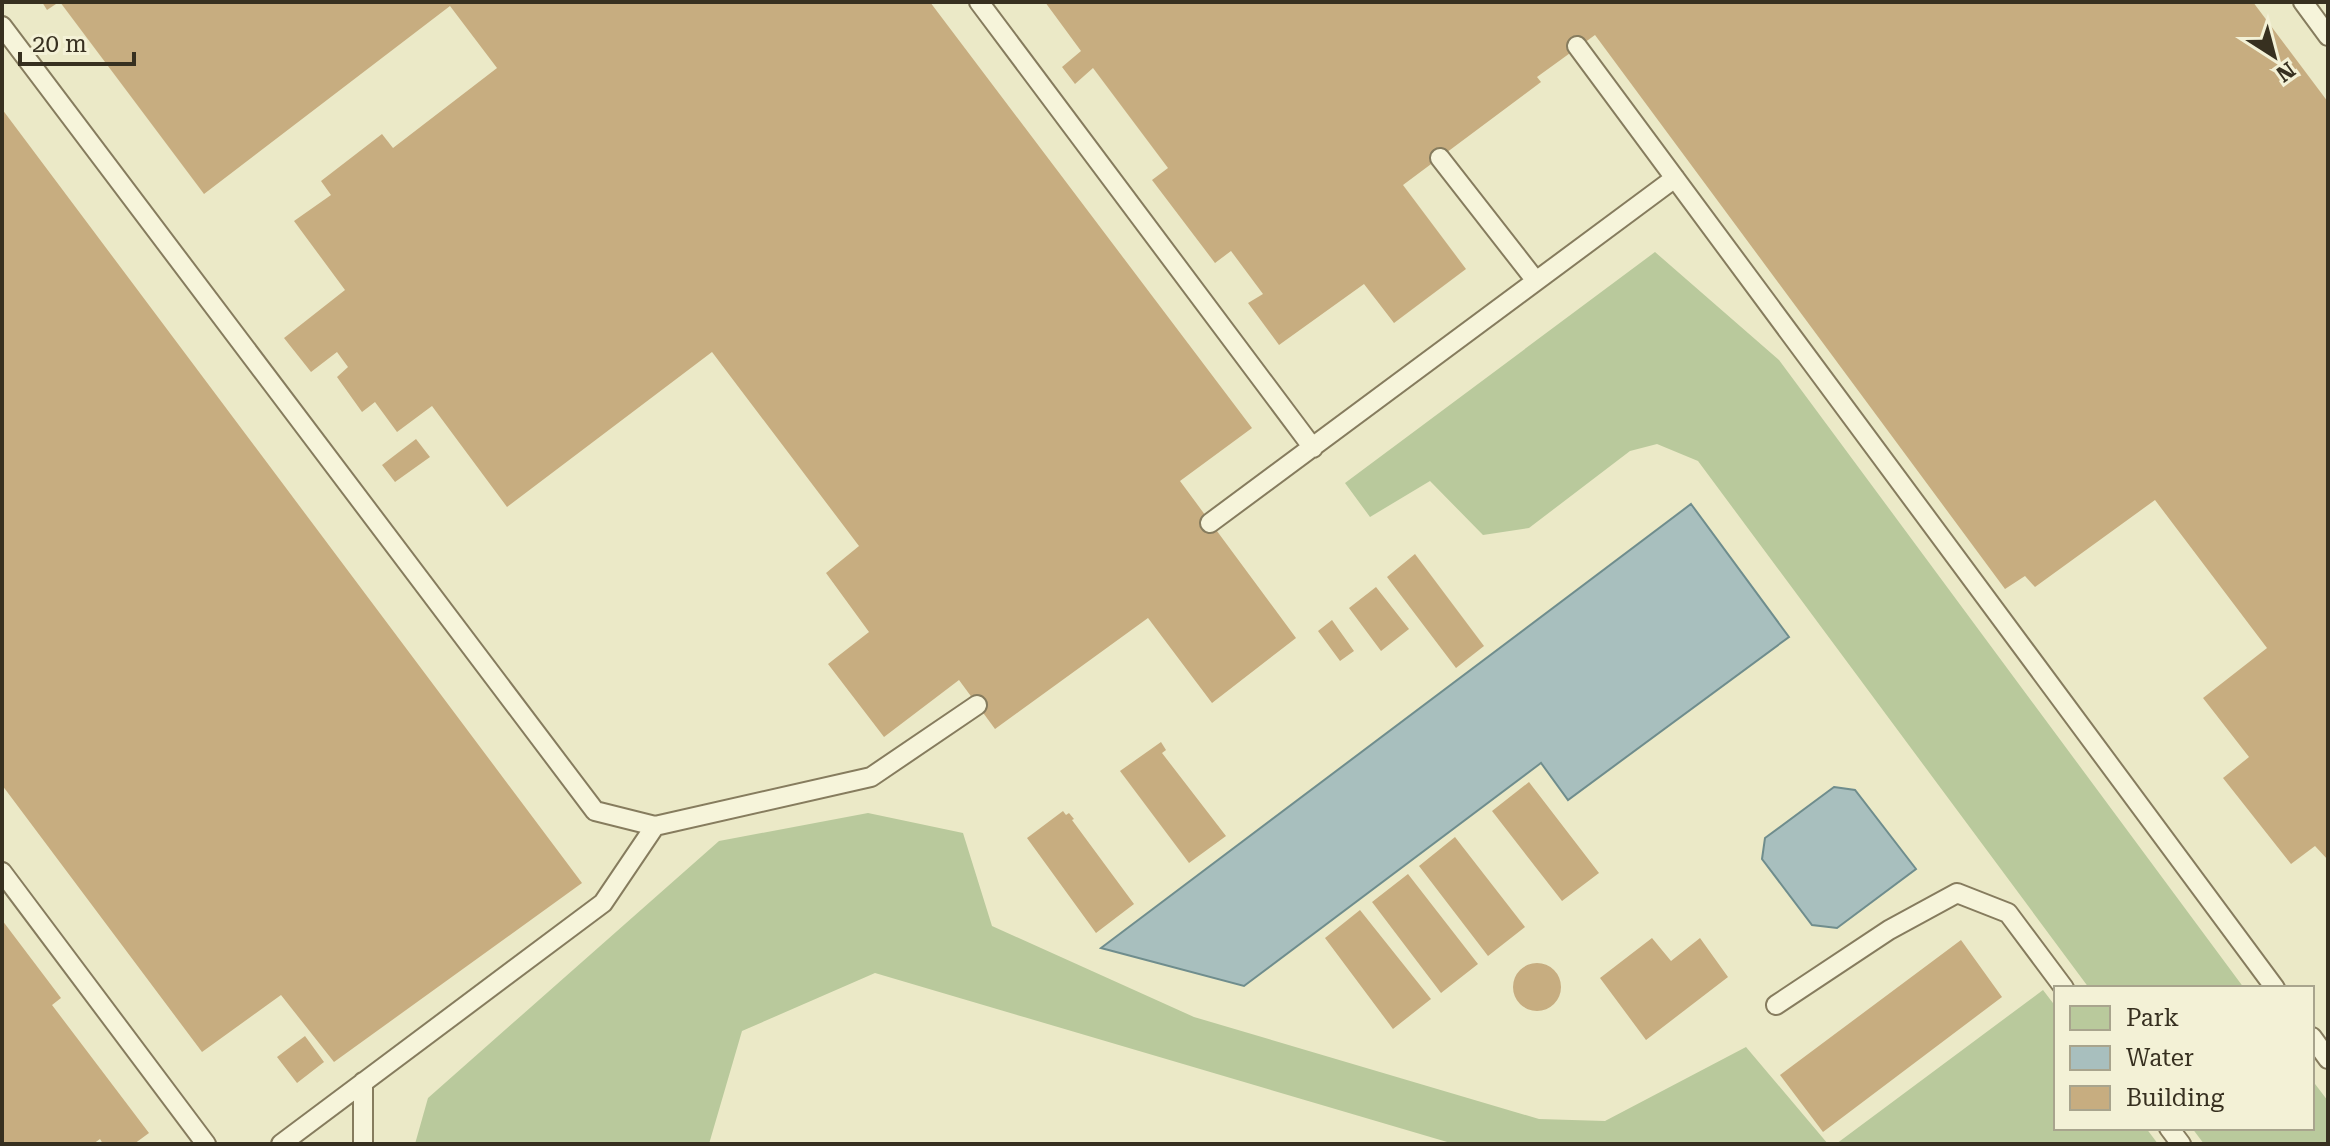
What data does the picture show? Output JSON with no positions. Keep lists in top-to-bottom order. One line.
{"legend":["Park","Water","Building"],"scale_bar":"20 m","north":"bottom right"}
